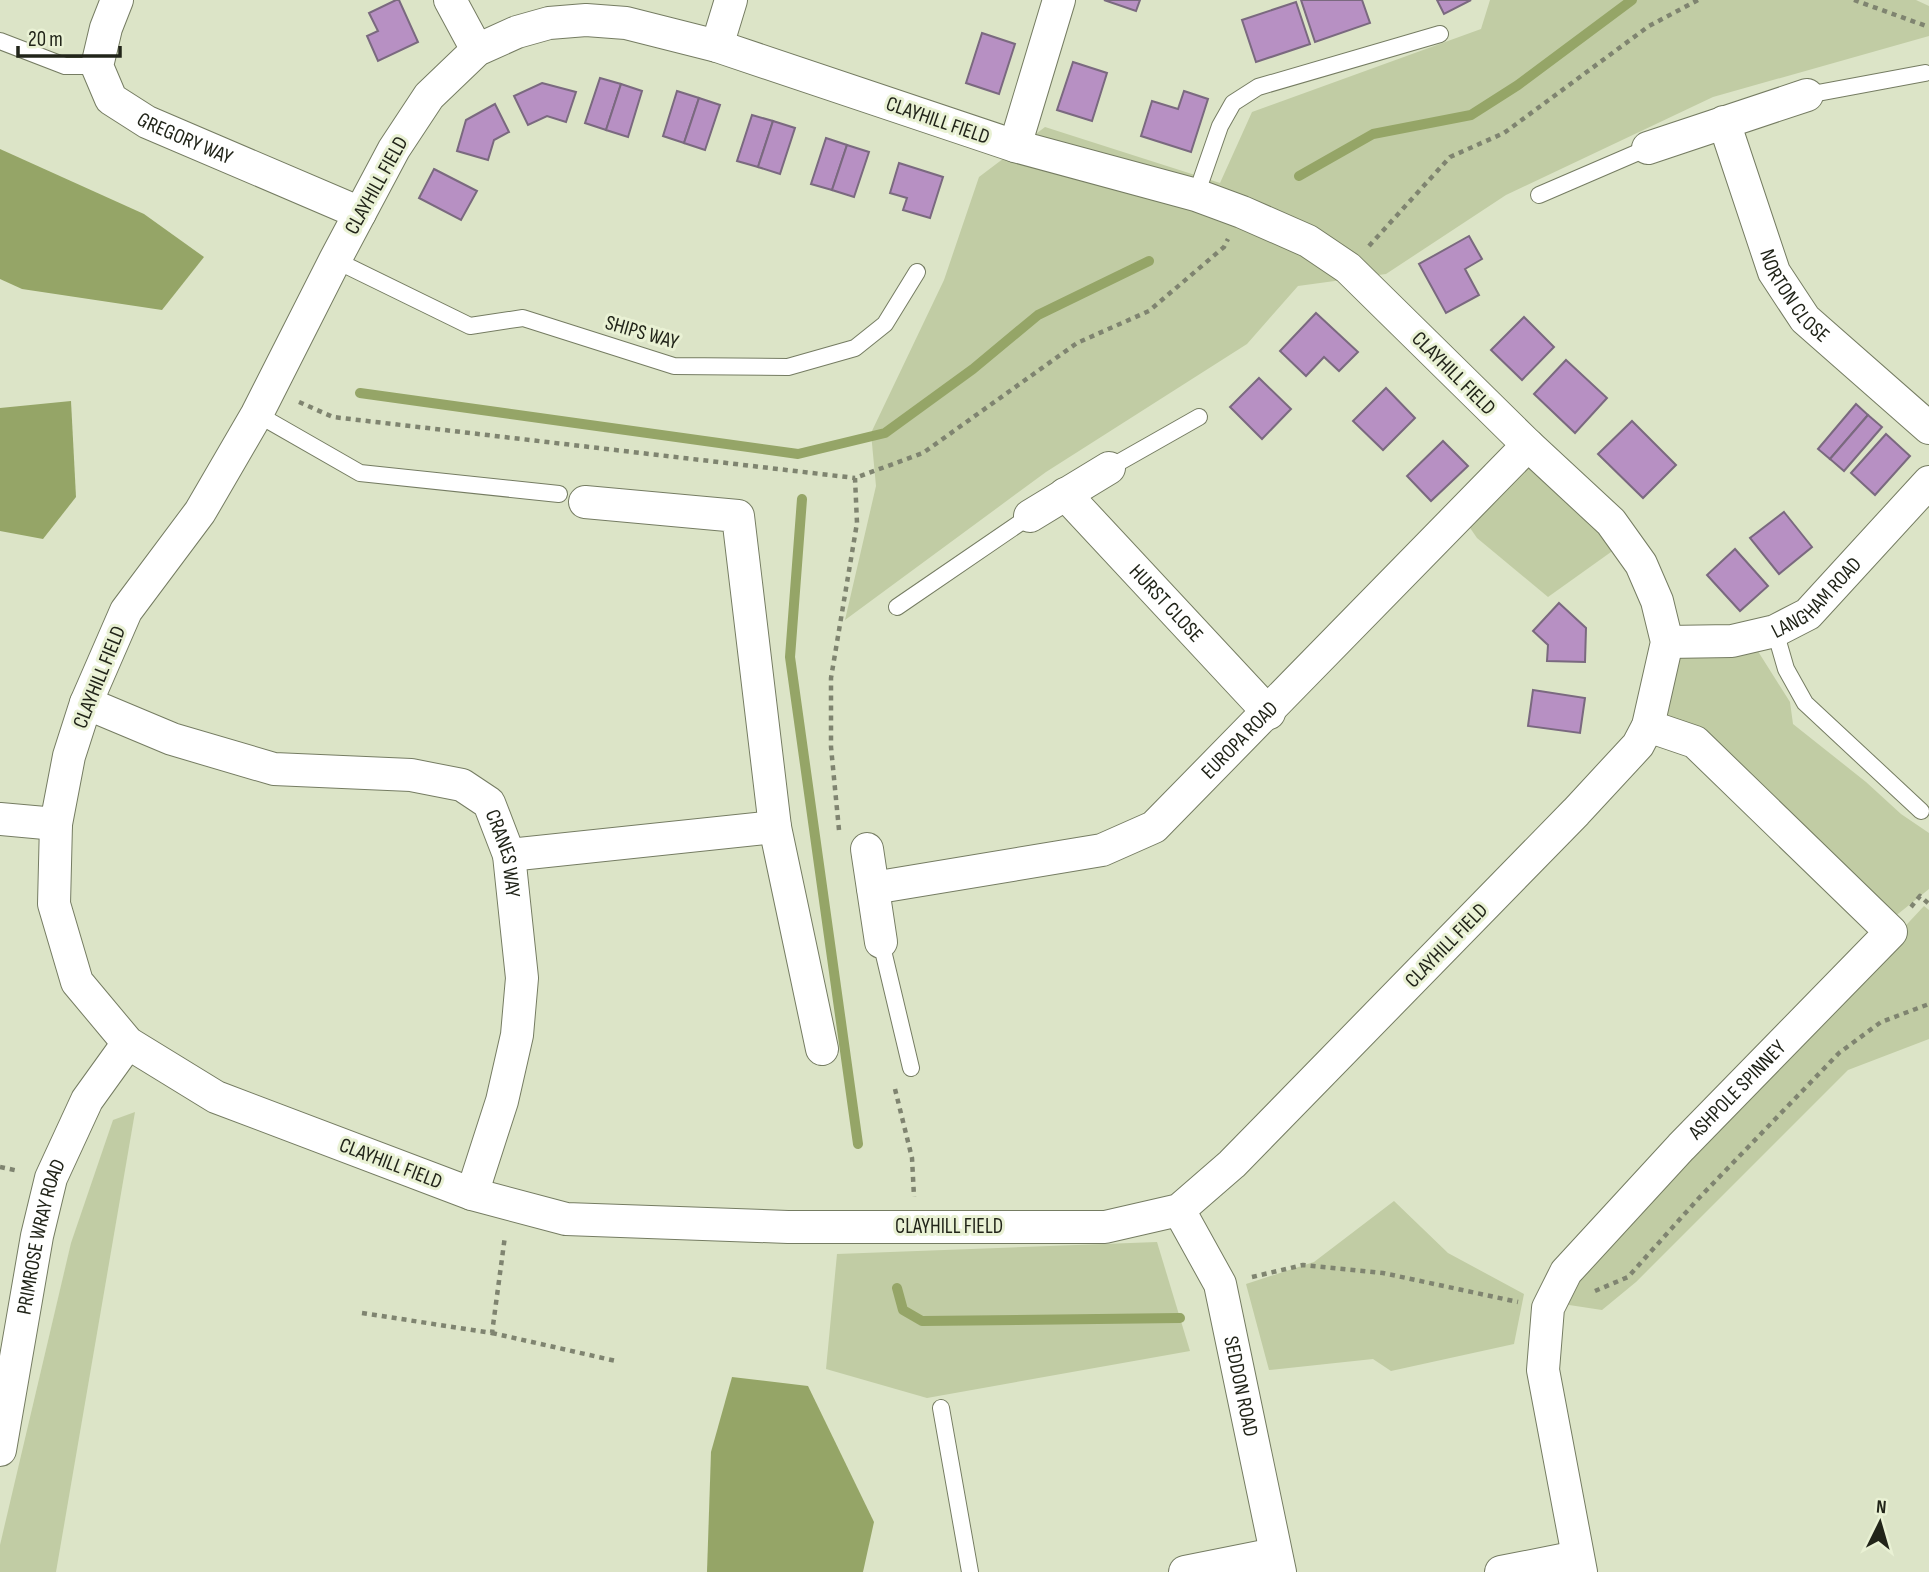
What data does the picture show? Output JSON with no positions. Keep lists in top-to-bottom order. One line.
{"streets":{"street":["CLAYHILL FIELD","GREGORY WAY","NORTON CLOSE","LANGHAM ROAD","HURST CLOSE","EUROPA ROAD","CRANES WAY","ASHPOLE SPINNEY","PRIMROSE WRAY ROAD","SEDDON ROAD"],"lane":["SHIPS WAY"]},"crossings":[["CLAYHILL FIELD","GREGORY WAY"],["CLAYHILL FIELD","SHIPS WAY"],["CLAYHILL FIELD","LANGHAM ROAD"],["CLAYHILL FIELD","EUROPA ROAD"],["CLAYHILL FIELD","CRANES WAY"],["CLAYHILL FIELD","ASHPOLE SPINNEY"],["CLAYHILL FIELD","PRIMROSE WRAY ROAD"],["CLAYHILL FIELD","SEDDON ROAD"],["HURST CLOSE","EUROPA ROAD"]],"scale_bar":"20 m","north":"top"}
